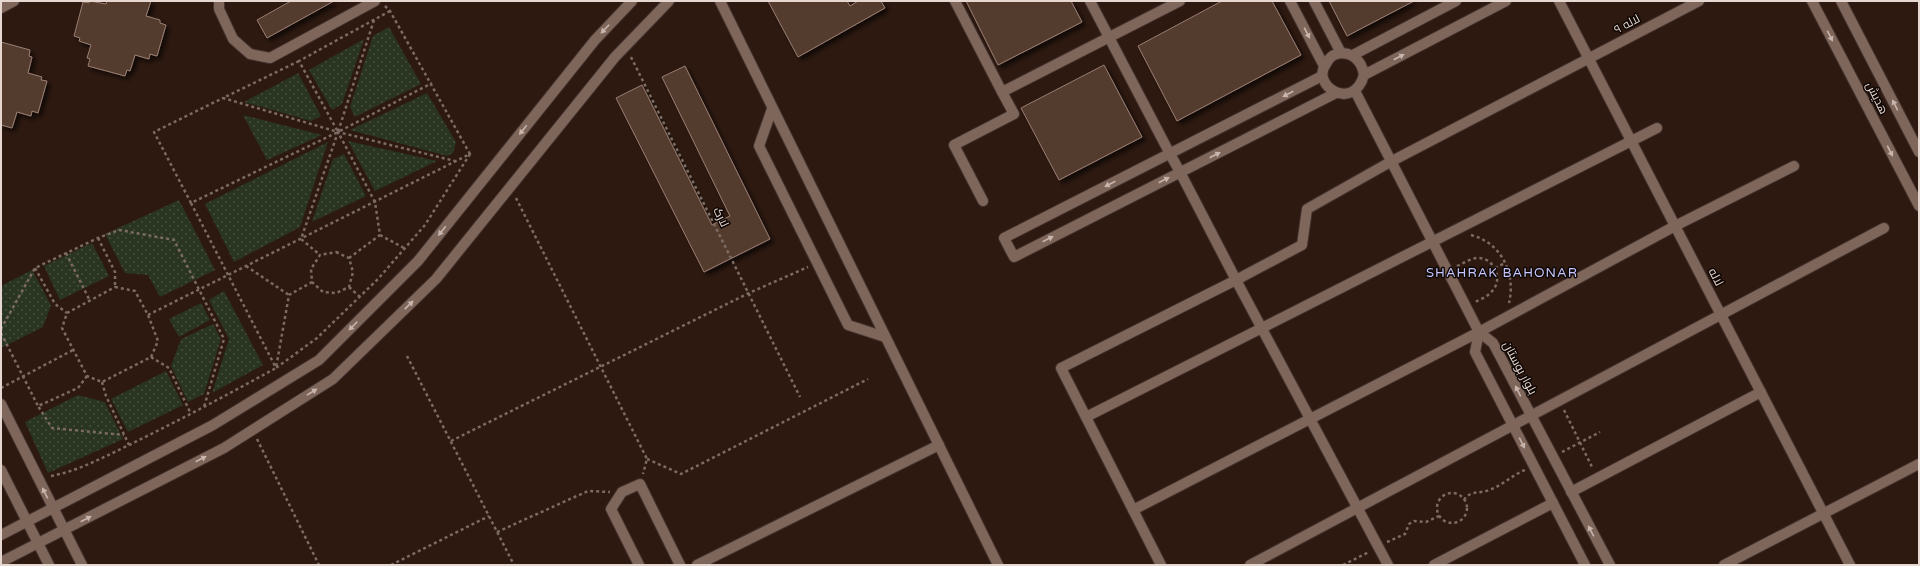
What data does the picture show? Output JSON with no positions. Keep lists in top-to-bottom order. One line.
{"streets":{"street":["لاله ۹","هدیش","لاله","بلوار بوستان"],"path":["لارک"]},"crossings":[["لاله ۹","لاله"]],"districts":["SHAHRAK BAHONAR"]}
